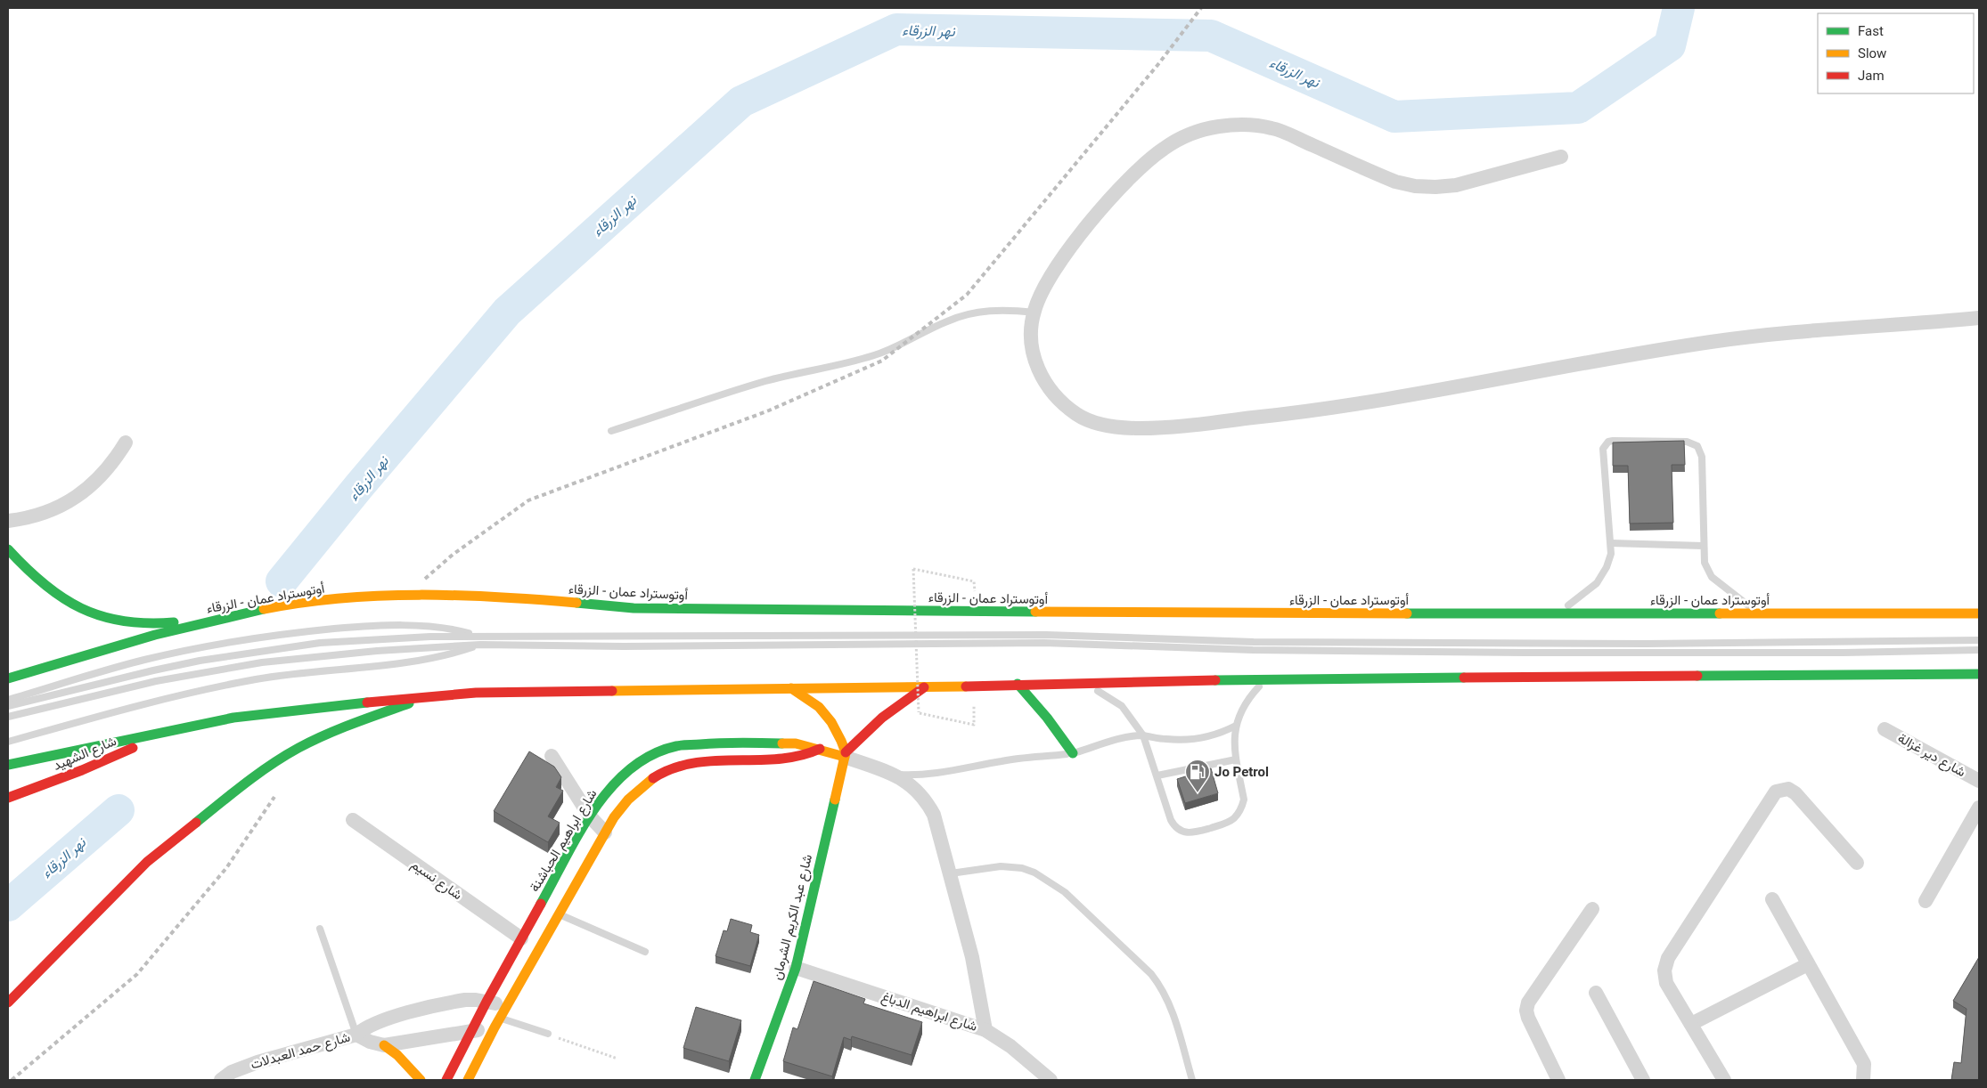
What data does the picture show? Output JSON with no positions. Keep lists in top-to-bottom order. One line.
{"streets":{"main road":["أوتوستراد عمان - الزرقاء","شارع الشهيد","شارع ابراهيم الحباشنة","شارع عبد الكريم الشرمان"],"street":["شارع دير غزالة","شارع نسيم","شارع ابراهيم الدباغ","شارع حمد العبدلات"]},"crossings":[["شارع ابراهيم الحباشنة","شارع نسيم"],["شارع ابراهيم الحباشنة","شارع عبد الكريم الشرمان"],["شارع ابراهيم الحباشنة","شارع حمد العبدلات"],["شارع عبد الكريم الشرمان","شارع ابراهيم الدباغ"]],"water":["نهر الزرقاء"],"places":{"fuel station":["Jo Petrol"]},"legend":["Fast","Slow","Jam"]}
